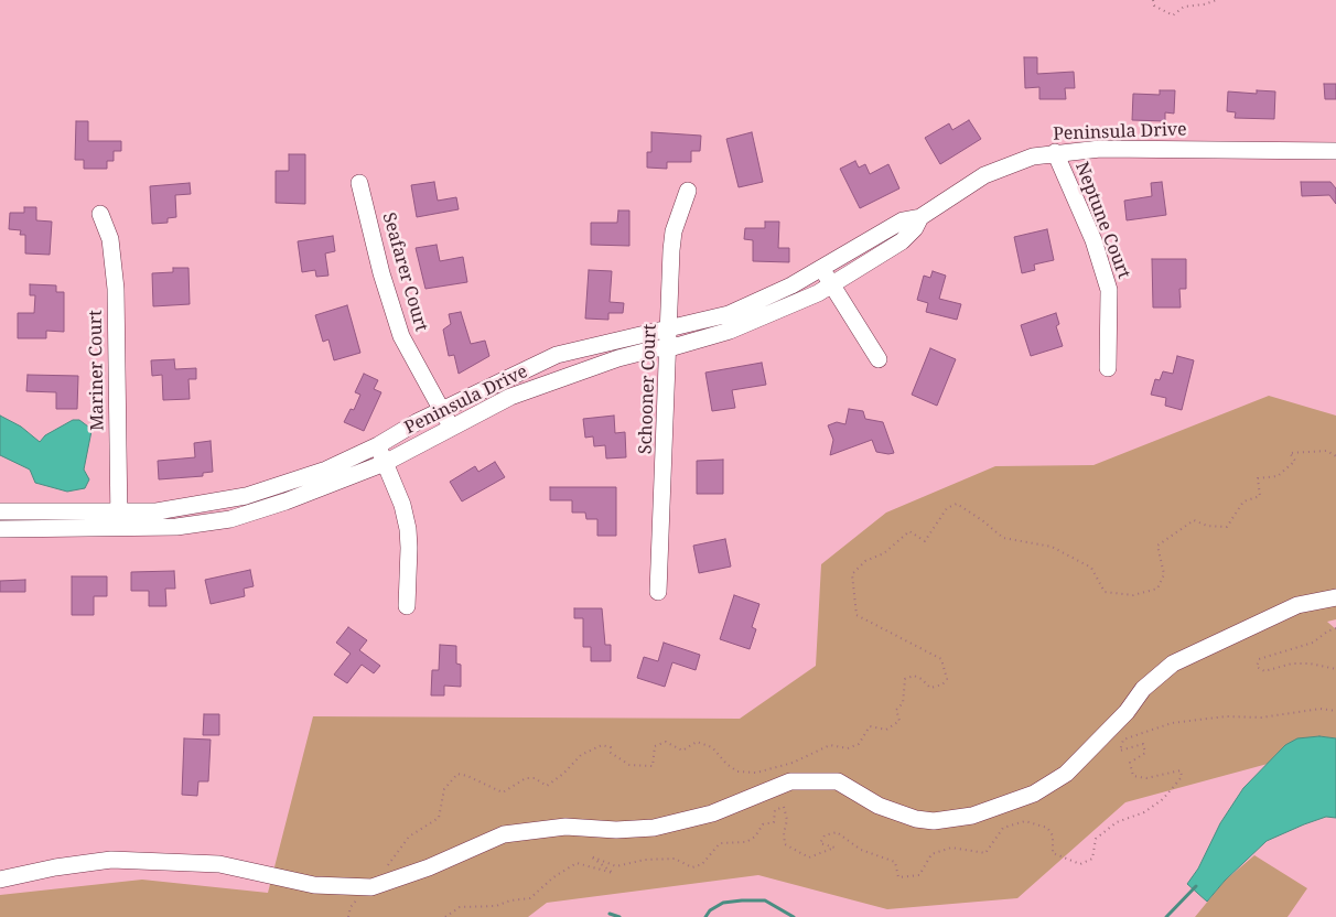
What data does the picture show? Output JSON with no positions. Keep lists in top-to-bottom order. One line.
{"streets":{"street":["Peninsula Drive","Neptune Court","Seafarer Court","Mariner Court","Schooner Court"]},"crossings":[["Peninsula Drive","Neptune Court"],["Peninsula Drive","Seafarer Court"],["Peninsula Drive","Mariner Court"],["Peninsula Drive","Schooner Court"]]}
